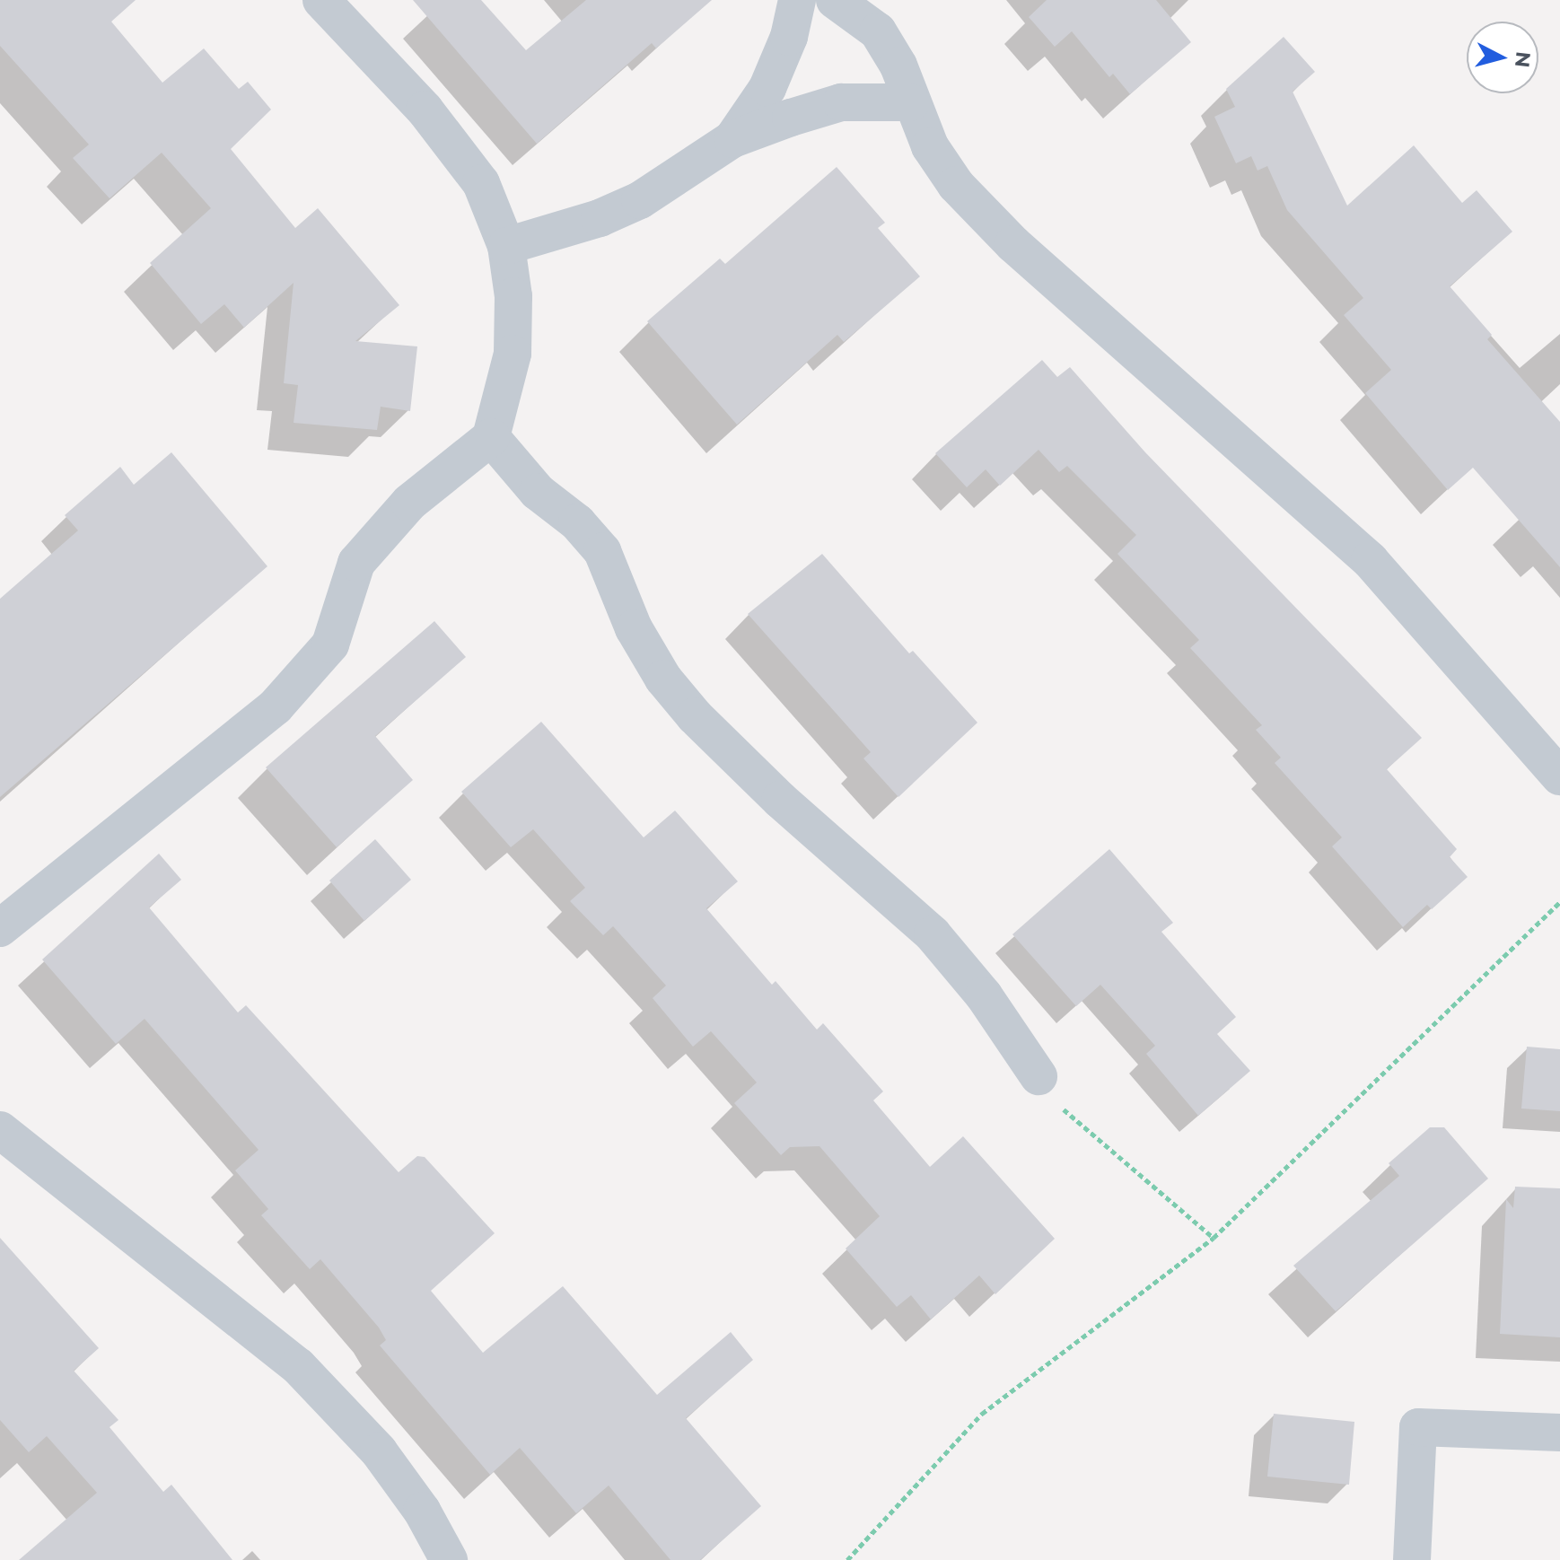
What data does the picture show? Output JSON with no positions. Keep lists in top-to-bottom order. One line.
{"north":"right"}
